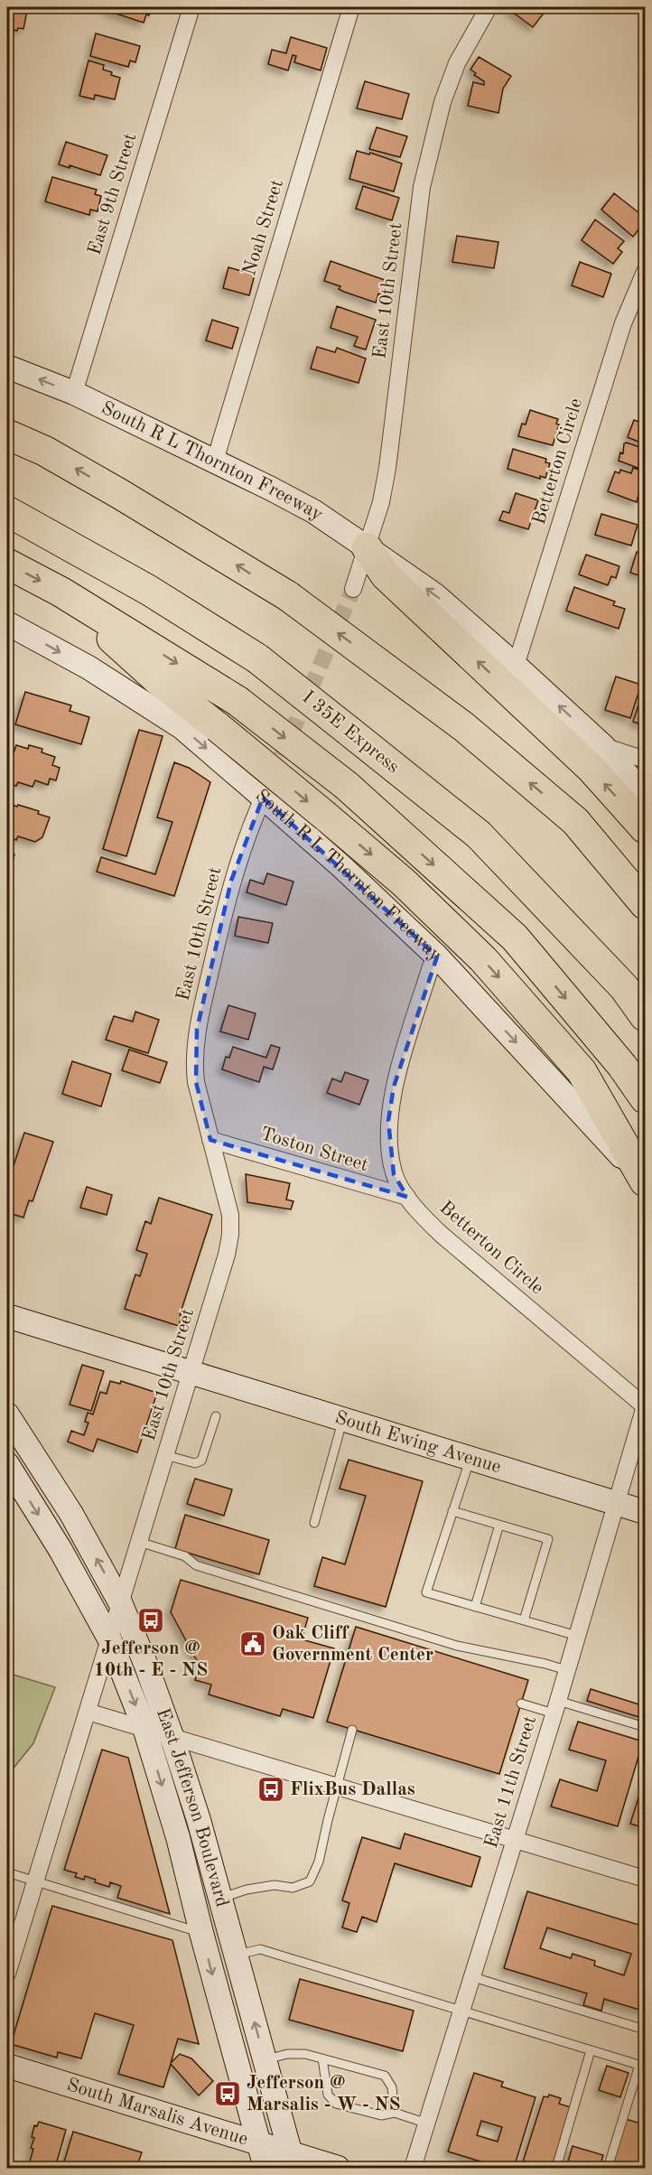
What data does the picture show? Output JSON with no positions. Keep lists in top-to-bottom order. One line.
{"streets":{"highway":["I 35E Express"],"main road":["South R L Thornton Freeway","South Ewing Avenue","East Jefferson Boulevard","South Marsalis Avenue"],"street":["East 9th Street","Noah Street","East 10th Street","Betterton Circle","Toston Street","East 11th Street"]},"crossings":[["East 9th Street","South R L Thornton Freeway"],["Noah Street","South R L Thornton Freeway"],["East 10th Street","South R L Thornton Freeway"],["East 10th Street","Toston Street"],["East 10th Street","South Ewing Avenue"],["East 10th Street","East Jefferson Boulevard"],["Betterton Circle","South R L Thornton Freeway"],["Betterton Circle","Toston Street"],["Betterton Circle","East 11th Street"],["South Ewing Avenue","East 11th Street"],["East Jefferson Boulevard","South Marsalis Avenue"]],"places":{"bus stop":["Jefferson @ 10th - E - NS","FlixBus Dallas","Jefferson @ Marsalis - W - NS"],"public building":["Oak Cliff Government Center"]}}
